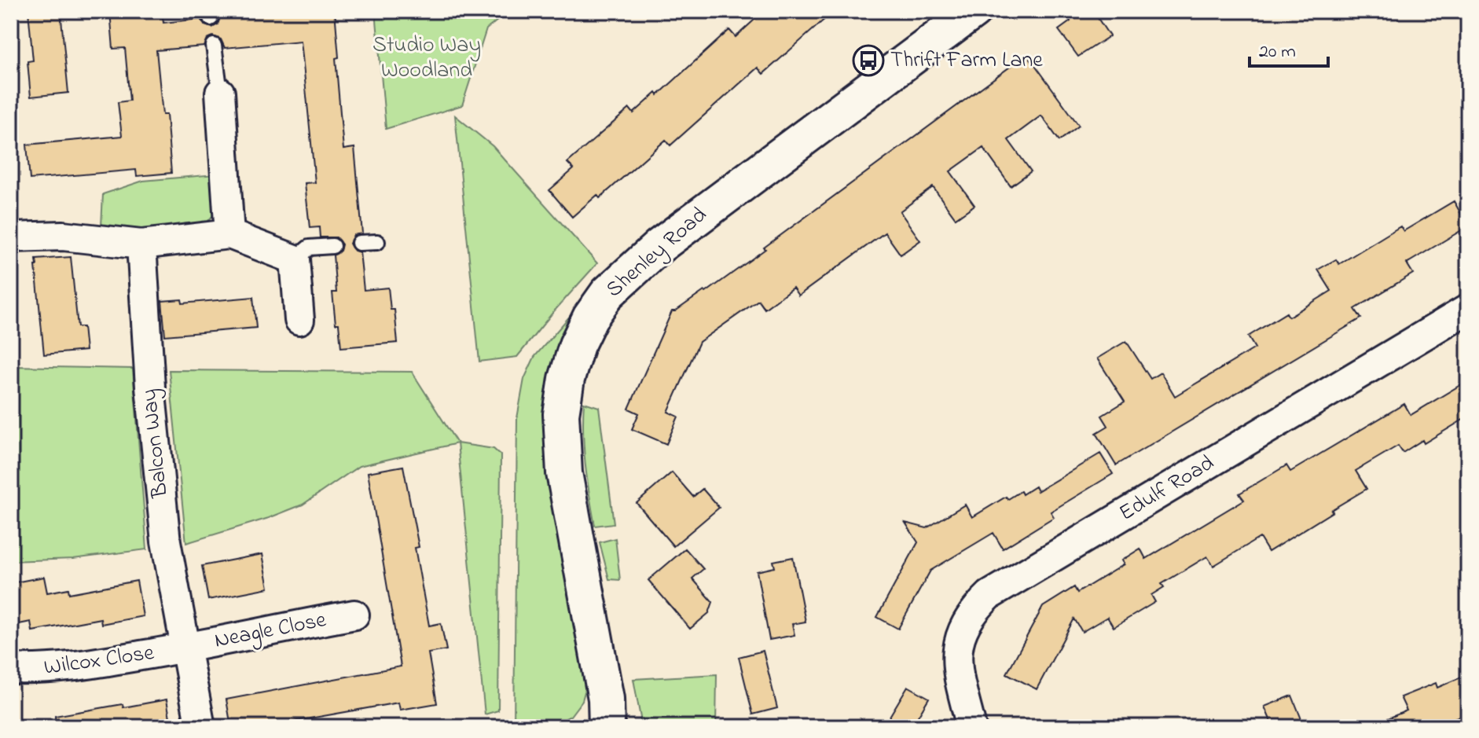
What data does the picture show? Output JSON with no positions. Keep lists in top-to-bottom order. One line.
{"streets":{"main road":["Shenley Road"],"street":["Balcon Way","Edulf Road","Neagle Close","Wilcox Close"]},"crossings":[["Balcon Way","Neagle Close"],["Balcon Way","Wilcox Close"],["Neagle Close","Wilcox Close"]],"parks":["Studio Way Woodland"],"places":{"bus stop":["Thrift Farm Lane"]},"scale_bar":"20 m"}
